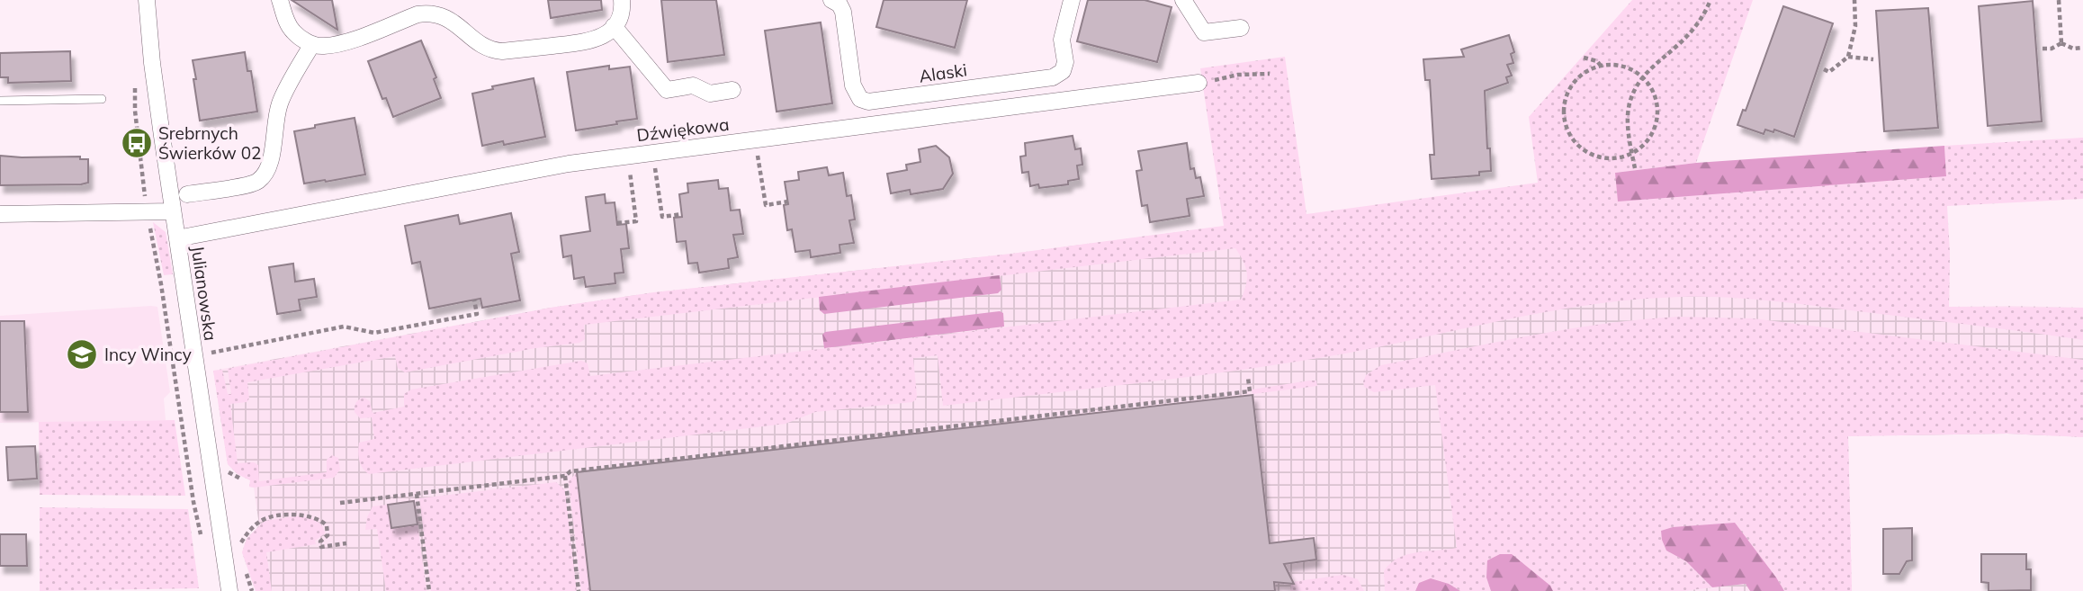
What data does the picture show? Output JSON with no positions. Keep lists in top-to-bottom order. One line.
{"streets":{"street":["Alaski","Dźwiękowa","Julianowska"]},"crossings":[["Dźwiękowa","Julianowska"]],"places":{"bus stop":["Srebrnych Świerków 02"],"school or university":["Incy Wincy"]}}
